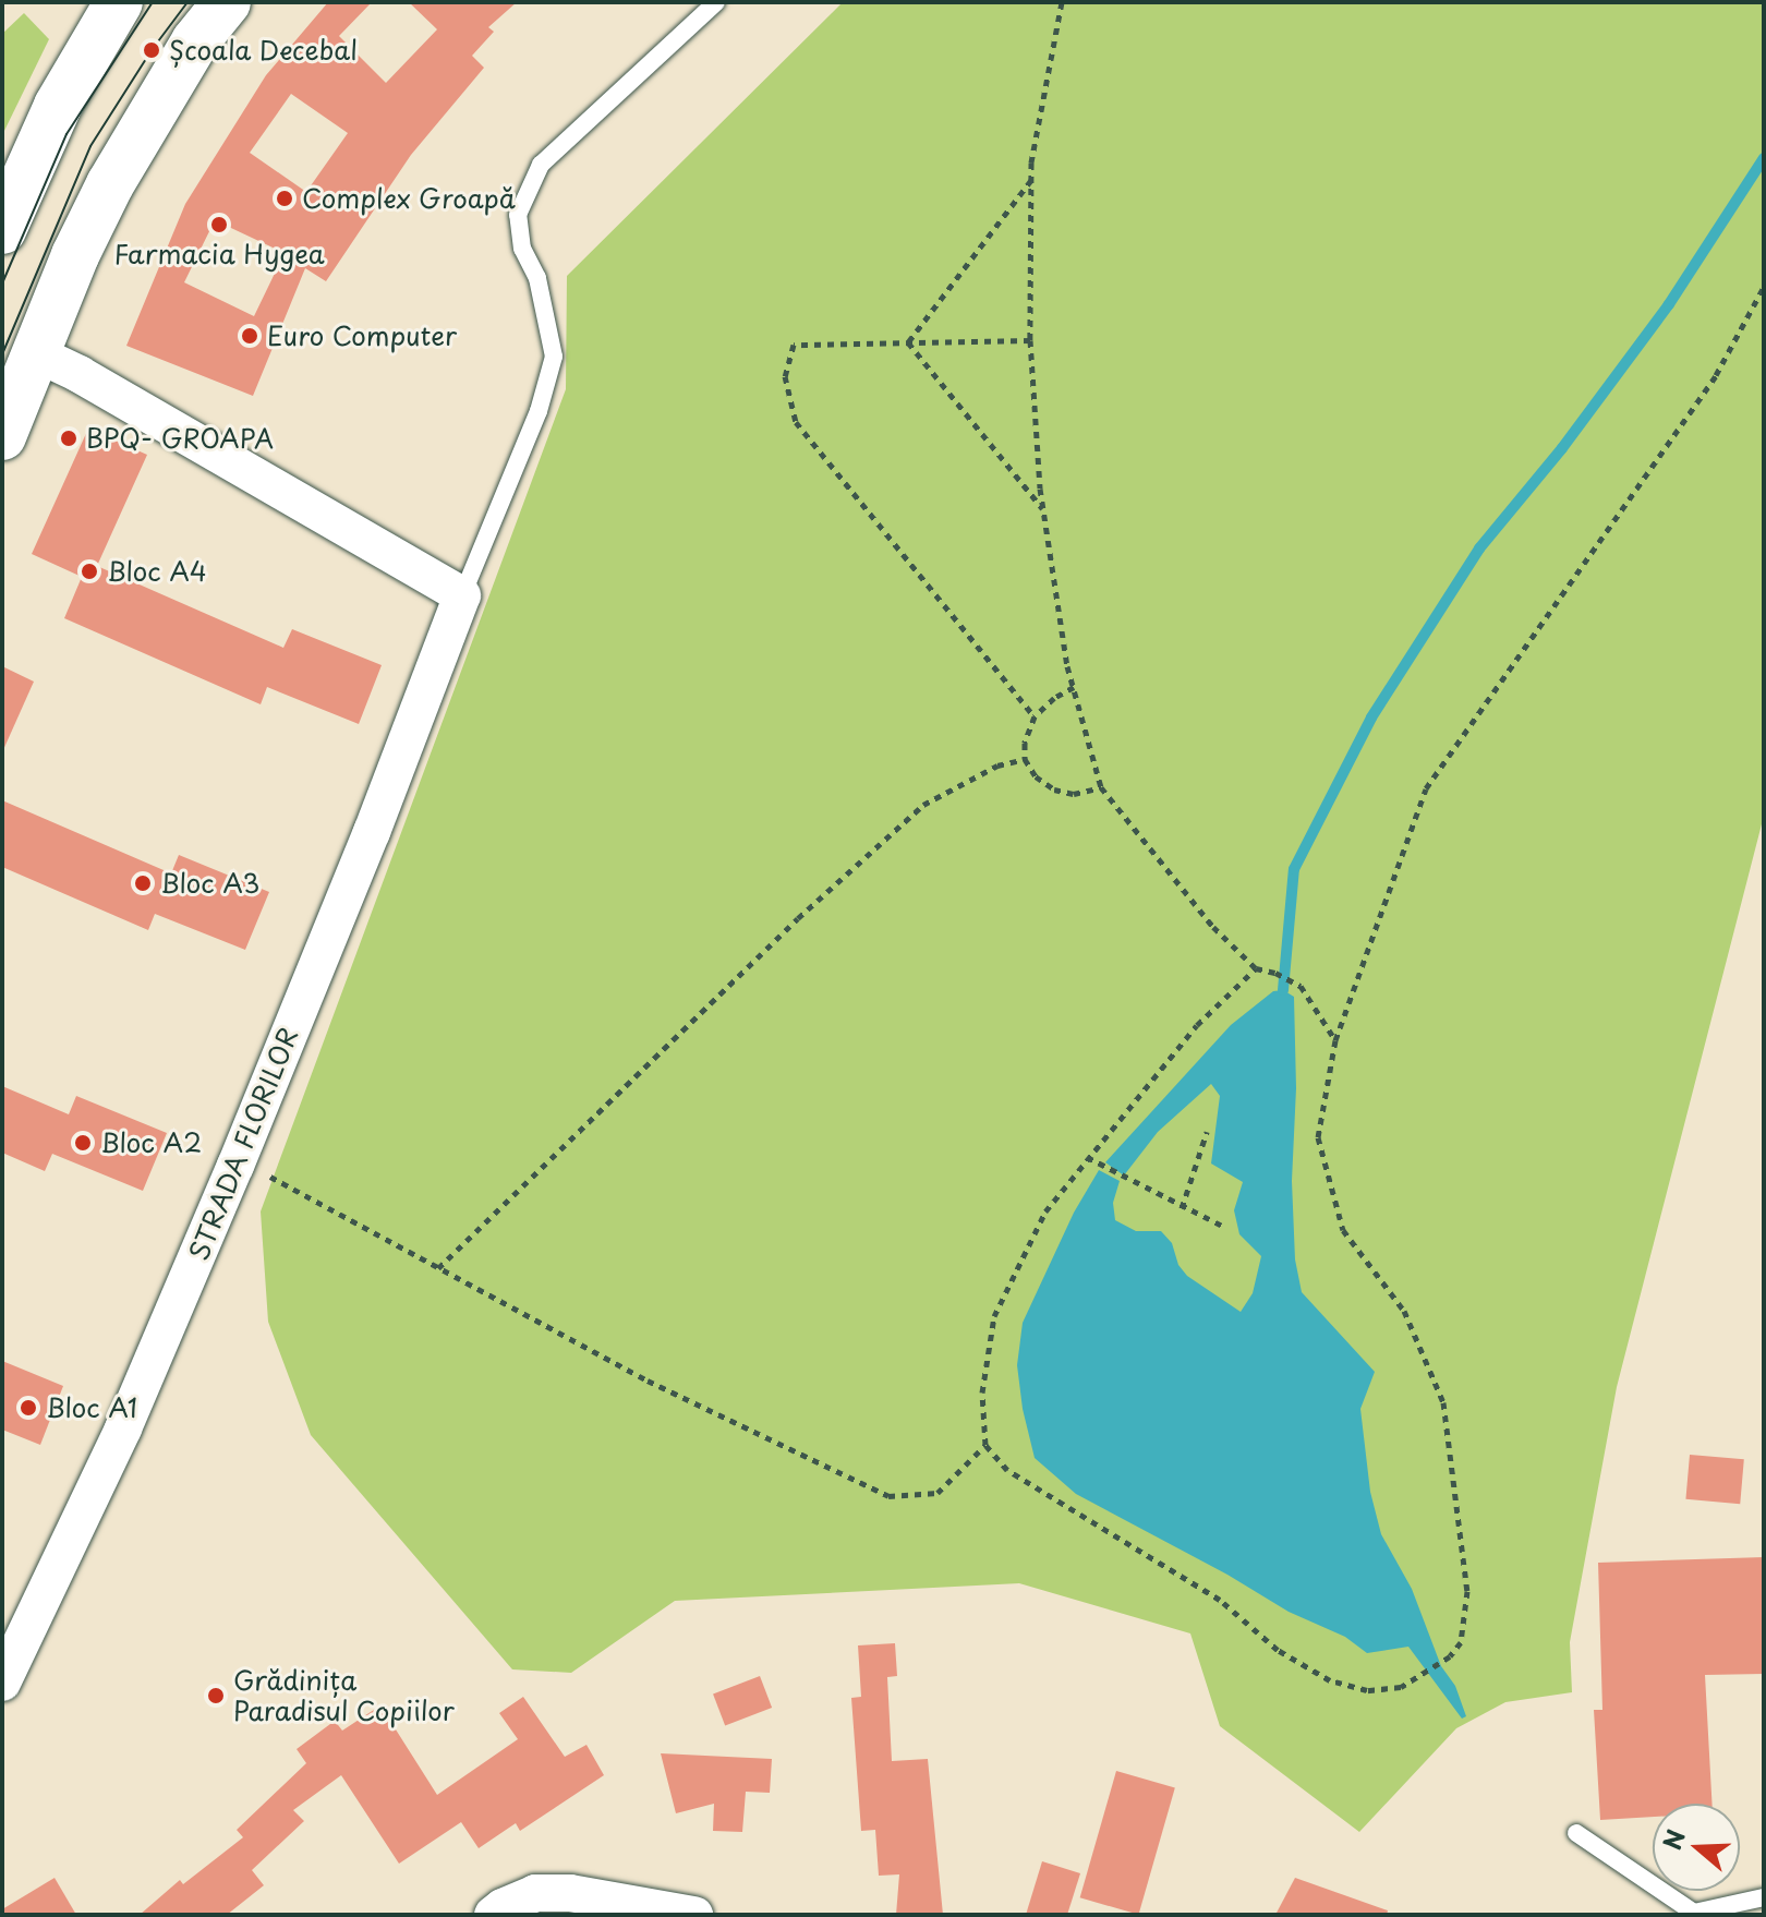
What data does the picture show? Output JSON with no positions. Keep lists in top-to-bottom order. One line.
{"streets":{"street":["STRADA FLORILOR"]},"places":["Școala Decebal","Complex Groapă","Farmacia Hygea","Euro Computer","BPQ- GROAPA","Bloc A4","Bloc A3","Bloc A2","Bloc A1","Grădinița Paradisul Copiilor"],"north":"left"}
